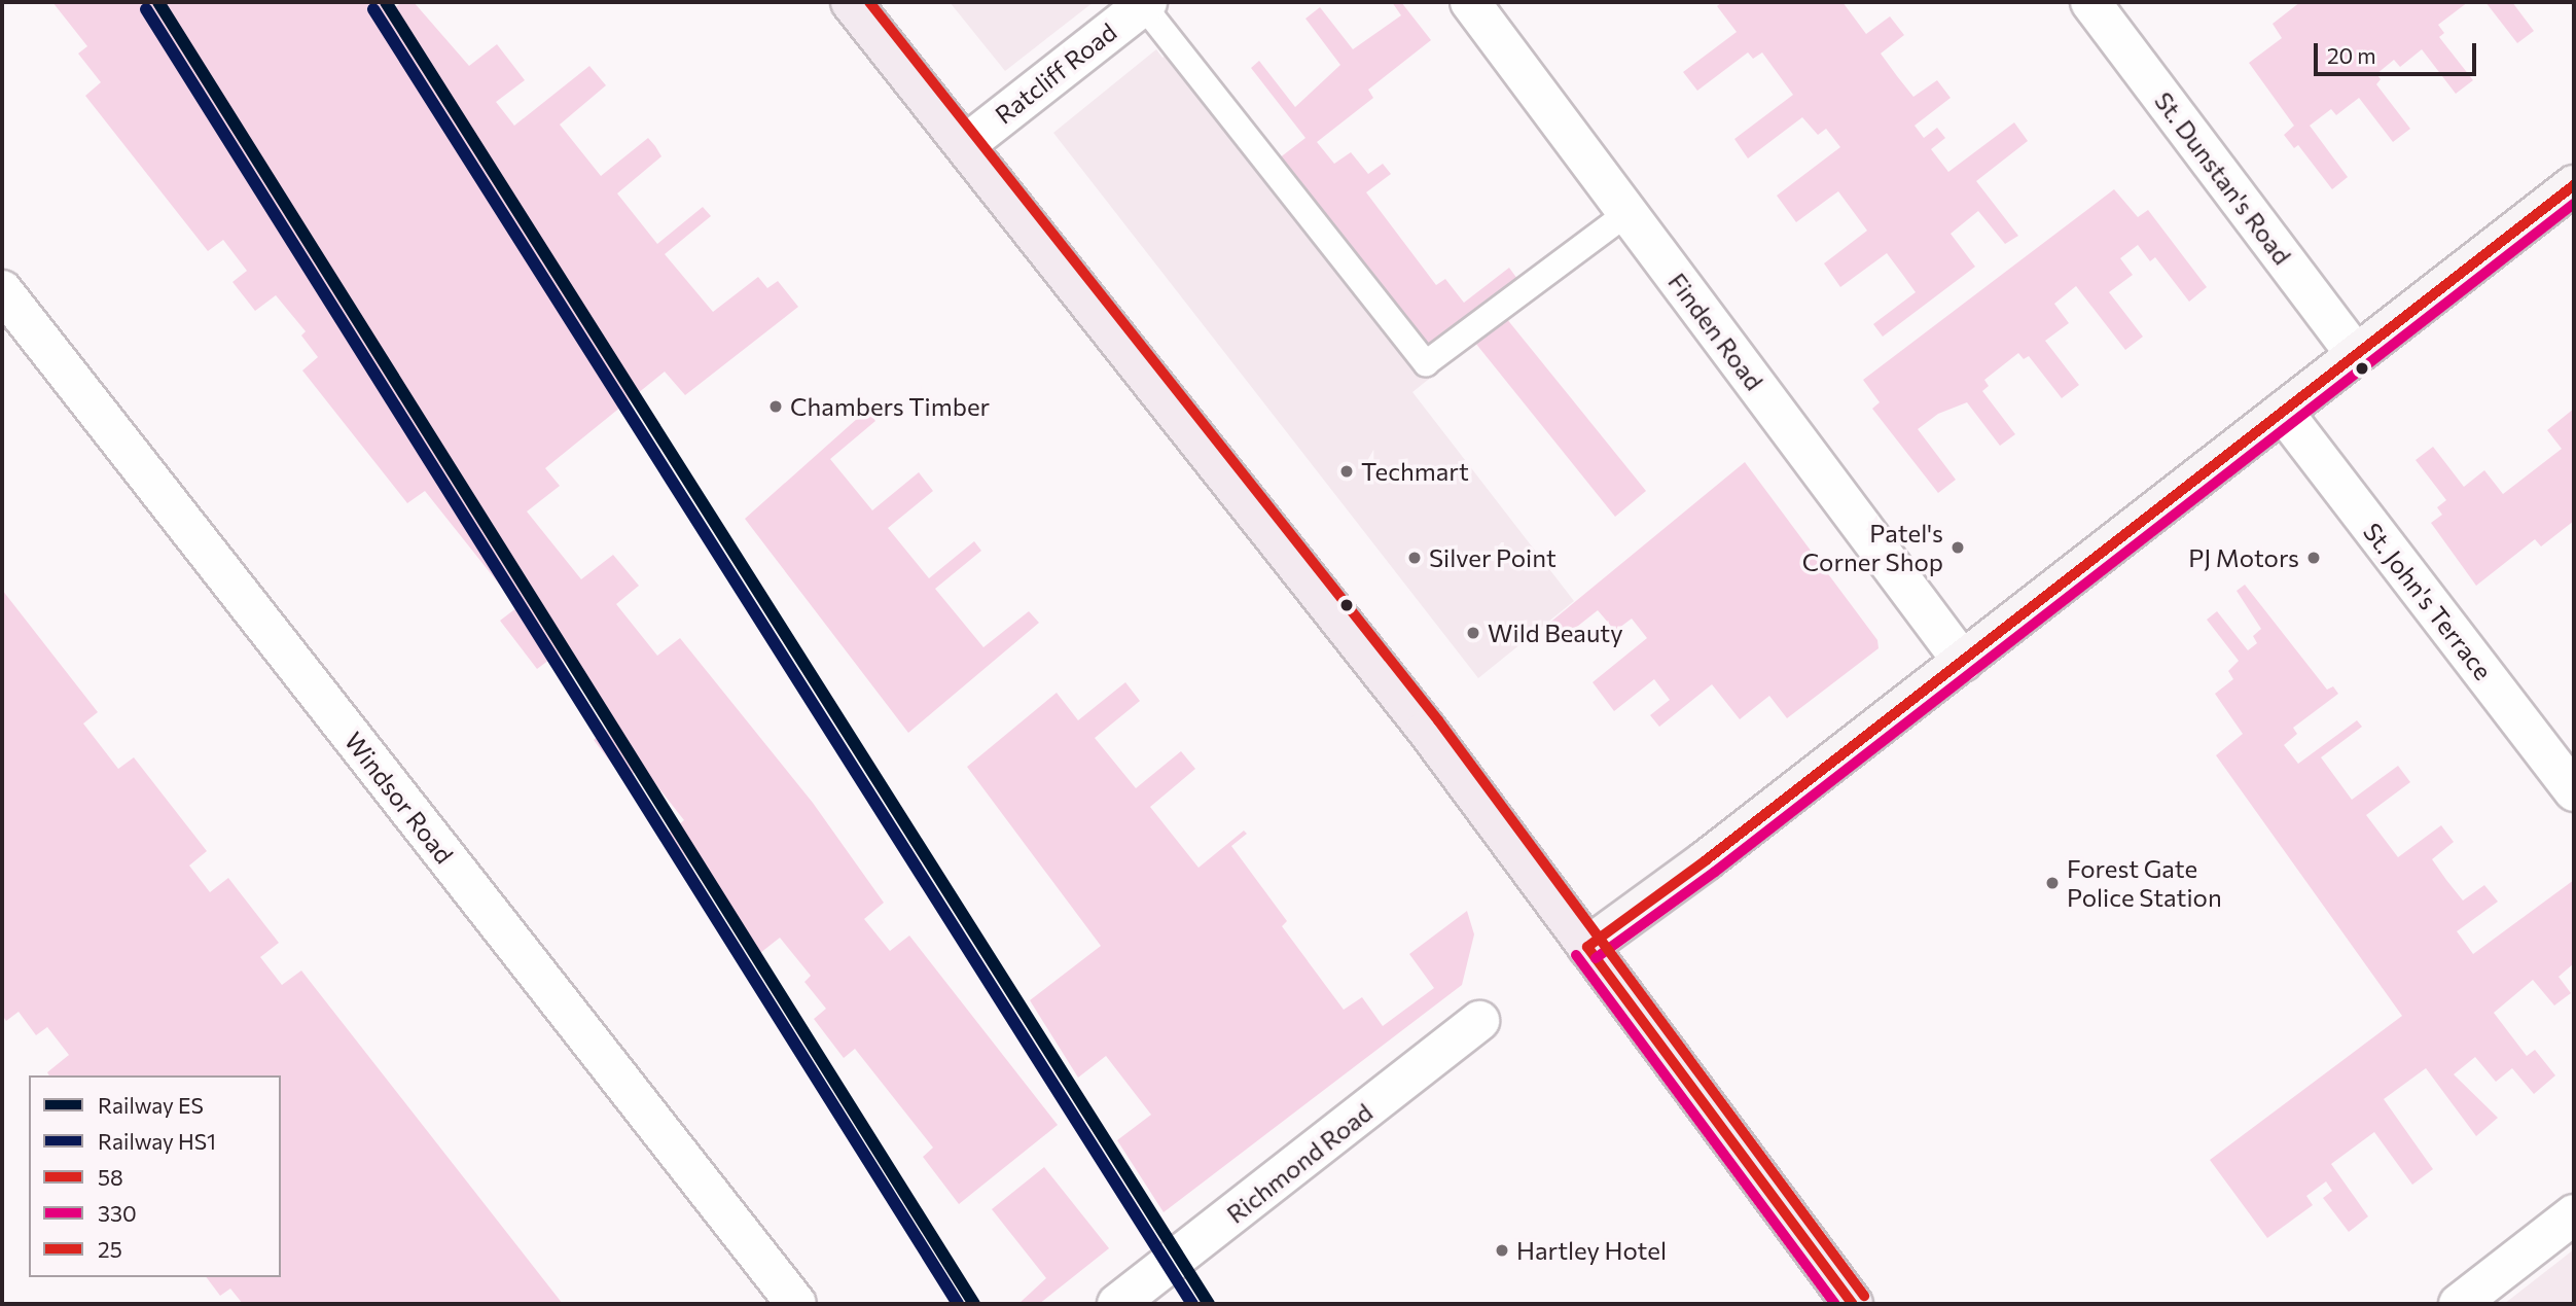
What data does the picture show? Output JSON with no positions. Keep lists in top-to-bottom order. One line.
{"streets":{"street":["Ratcliff Road","St. Dunstan's Road","Finden Road","St. John's Terrace","Windsor Road","Richmond Road"]},"places":["Chambers Timber","Techmart","Patel's Corner Shop","Silver Point","PJ Motors","Wild Beauty","Forest Gate Police Station","Hartley Hotel"],"lines":["rail line ES","transit line 25","rail line HS1","transit line 58","transit line 330"],"legend":["Railway ES","Railway HS1","58","330","25"],"scale_bar":"20 m"}
